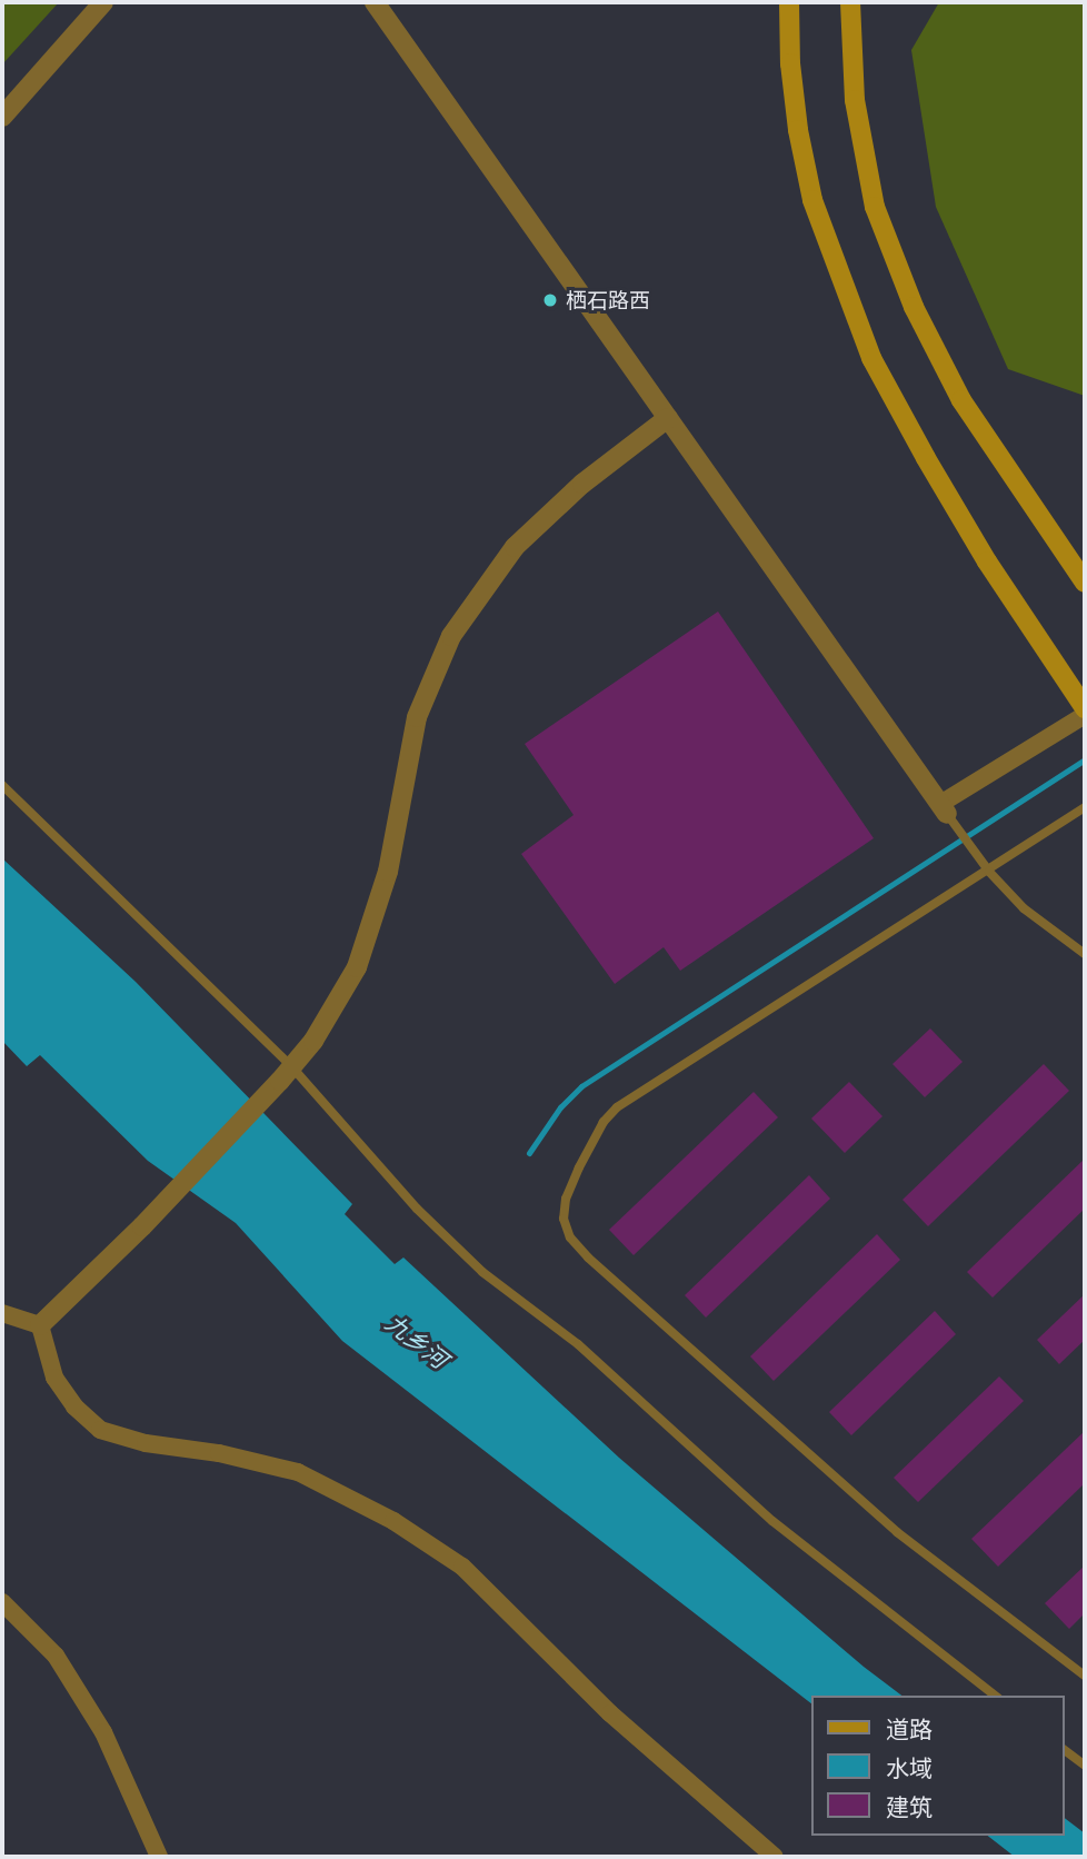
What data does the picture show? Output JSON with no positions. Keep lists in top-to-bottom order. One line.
{"water":["九乡河"],"places":["栖石路西"],"legend":["道路","水域","建筑"]}
